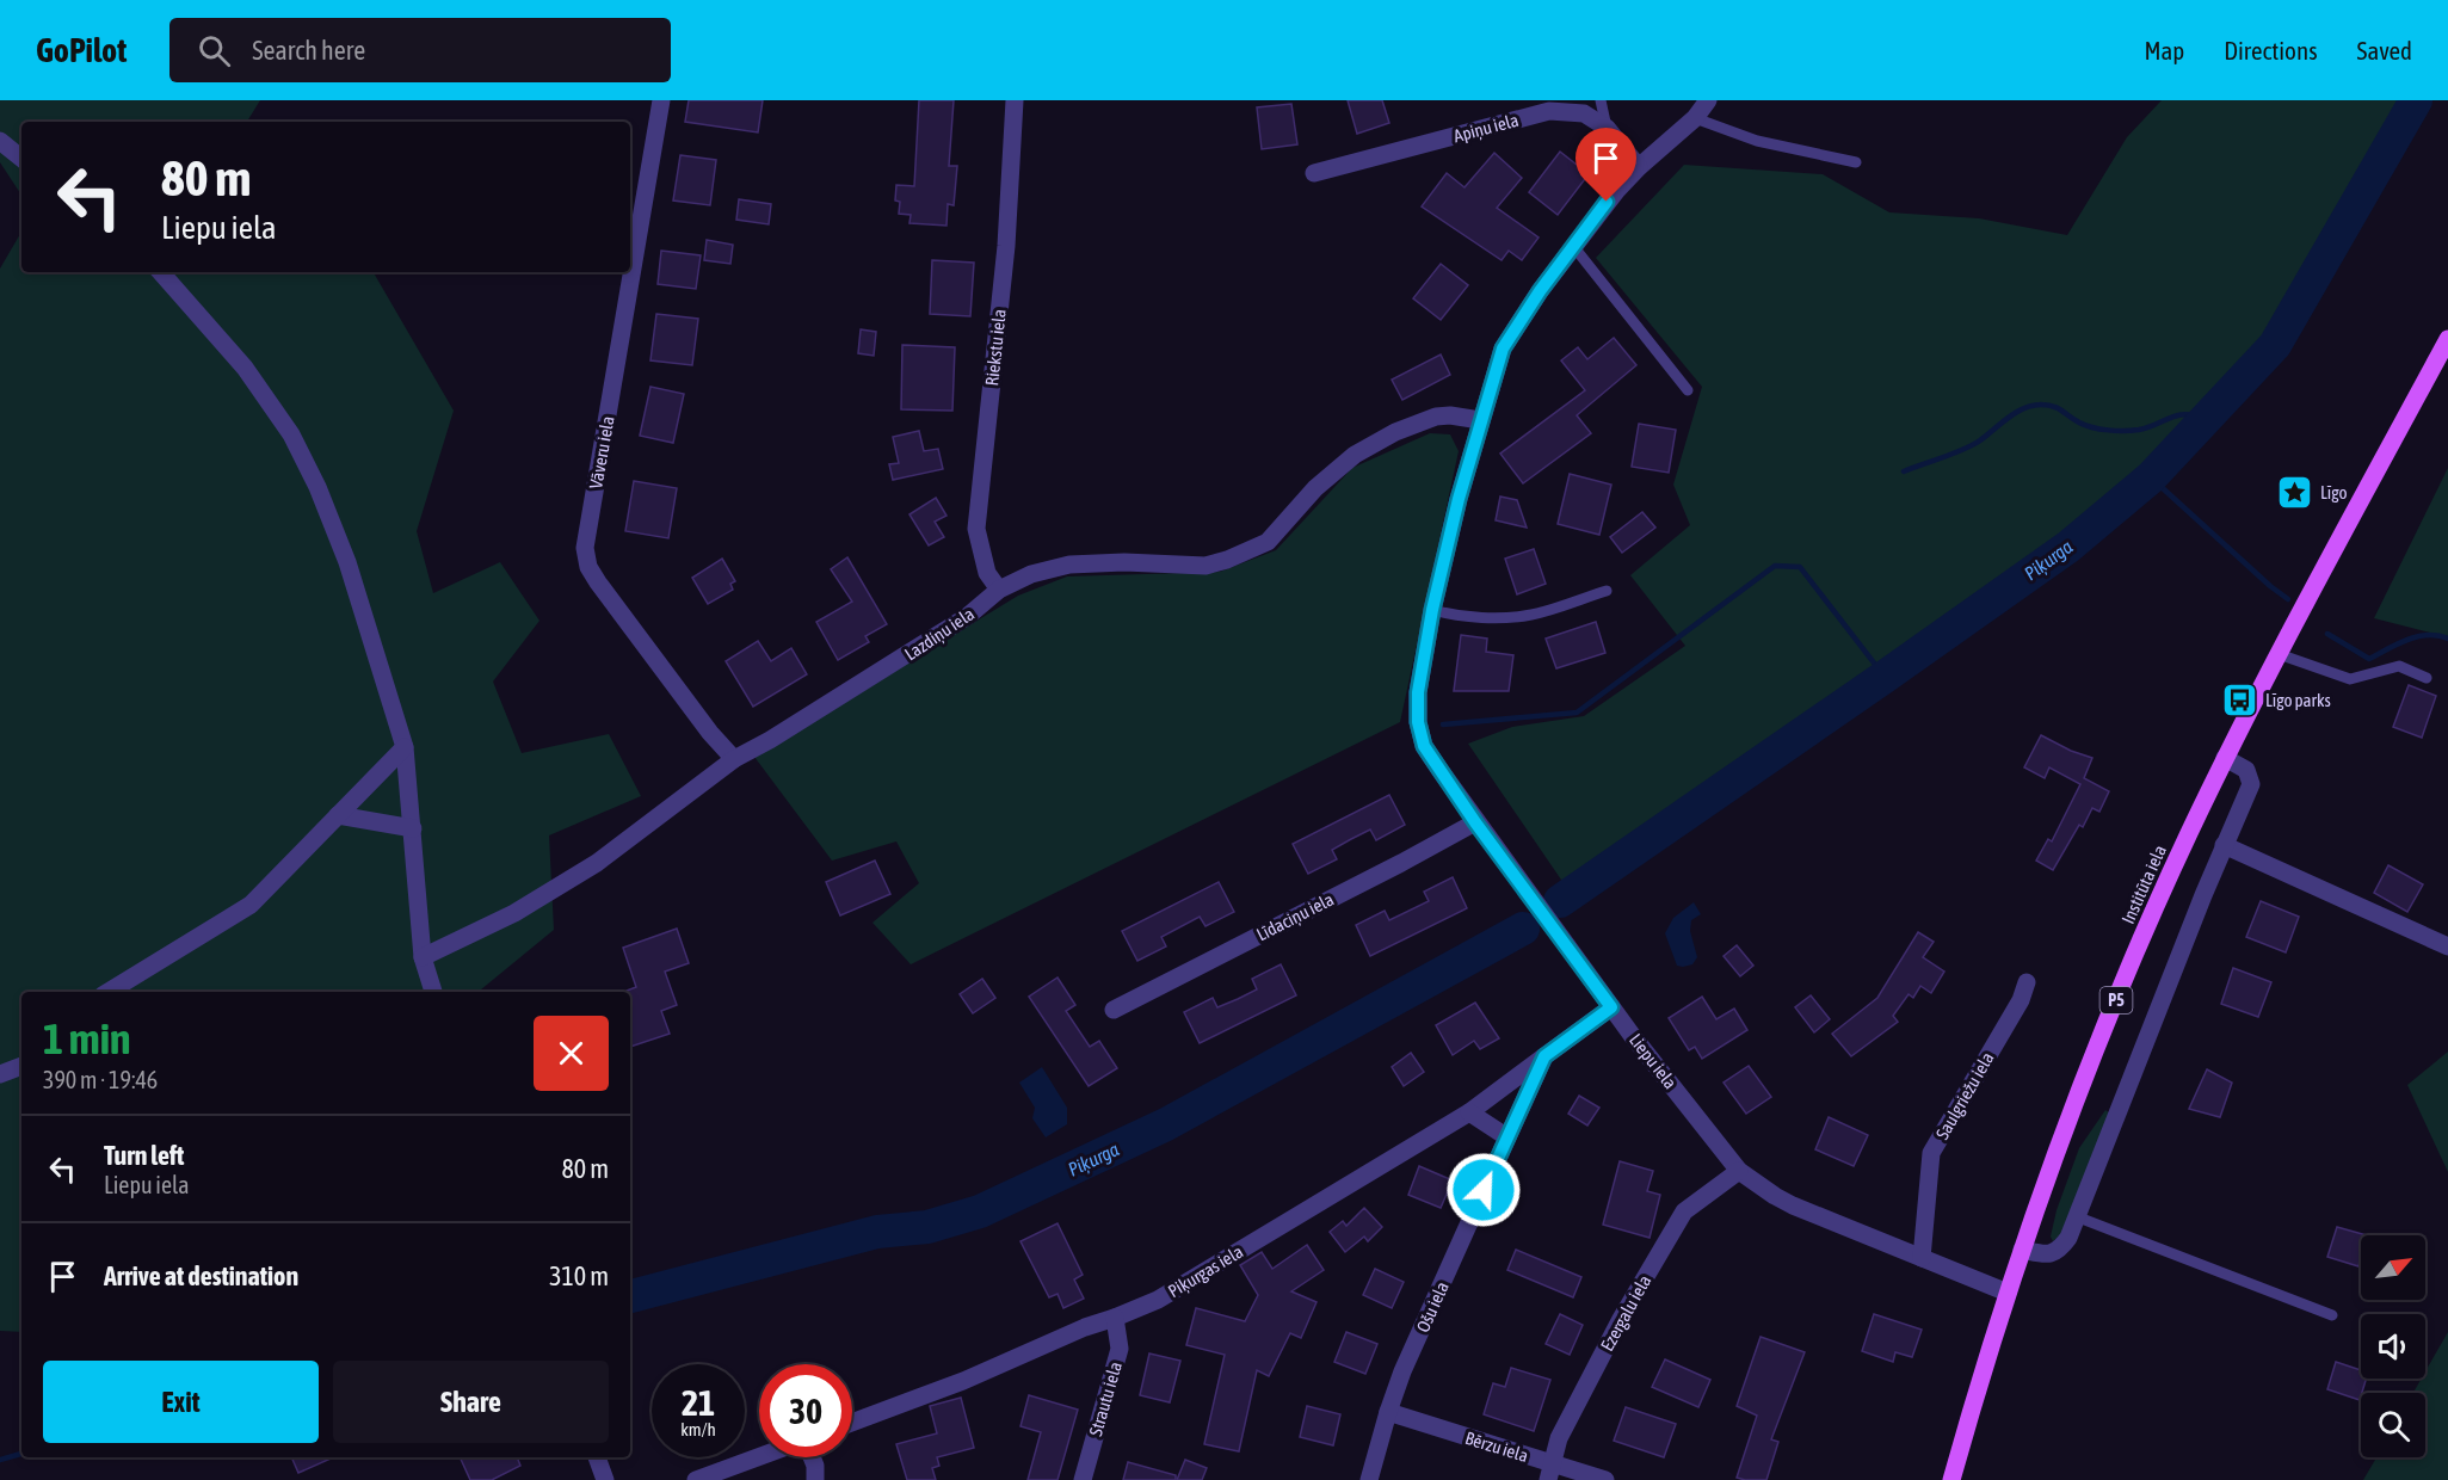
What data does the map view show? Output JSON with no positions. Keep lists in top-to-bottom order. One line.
{"streets":{"main road":["Institūta iela","P5"],"street":["Apiņu iela","Riekstu iela","Vāveru iela","Lazdiņu iela","Līdaciņu iela","Liepu iela","Saulgriežu iela","Piķurgas iela","Ošu iela","Ezergalu iela","Strautu iela","Bērzu iela"]},"crossings":[["Apiņu iela","Liepu iela"],["Riekstu iela","Lazdiņu iela"],["Vāveru iela","Lazdiņu iela"],["Lazdiņu iela","Liepu iela"],["Institūta iela","Liepu iela"],["Līdaciņu iela","Liepu iela"],["Liepu iela","Saulgriežu iela"],["Liepu iela","Ošu iela"],["Liepu iela","Ezergalu iela"],["Piķurgas iela","Ošu iela"],["Piķurgas iela","Strautu iela"],["Ošu iela","Bērzu iela"],["Ezergalu iela","Bērzu iela"]],"water":["Piķurga"],"places":{"place":["Līgo"],"bus stop":["Līgo parks"]},"north":"top right","page":{"header":"GoPilot","search":"Search here","nav":["Map","Directions","Saved"],"turn":["80 m","Liepu iela"],"heading":["1 min","390 m · 19:46"],"list":[{"name":"Turn left","note":"Liepu iela","value":"80 m"},{"name":"Arrive at destination","value":"310 m"}],"buttons":["Exit","Share"],"speed":"21 km/h","limit":"30"}}
